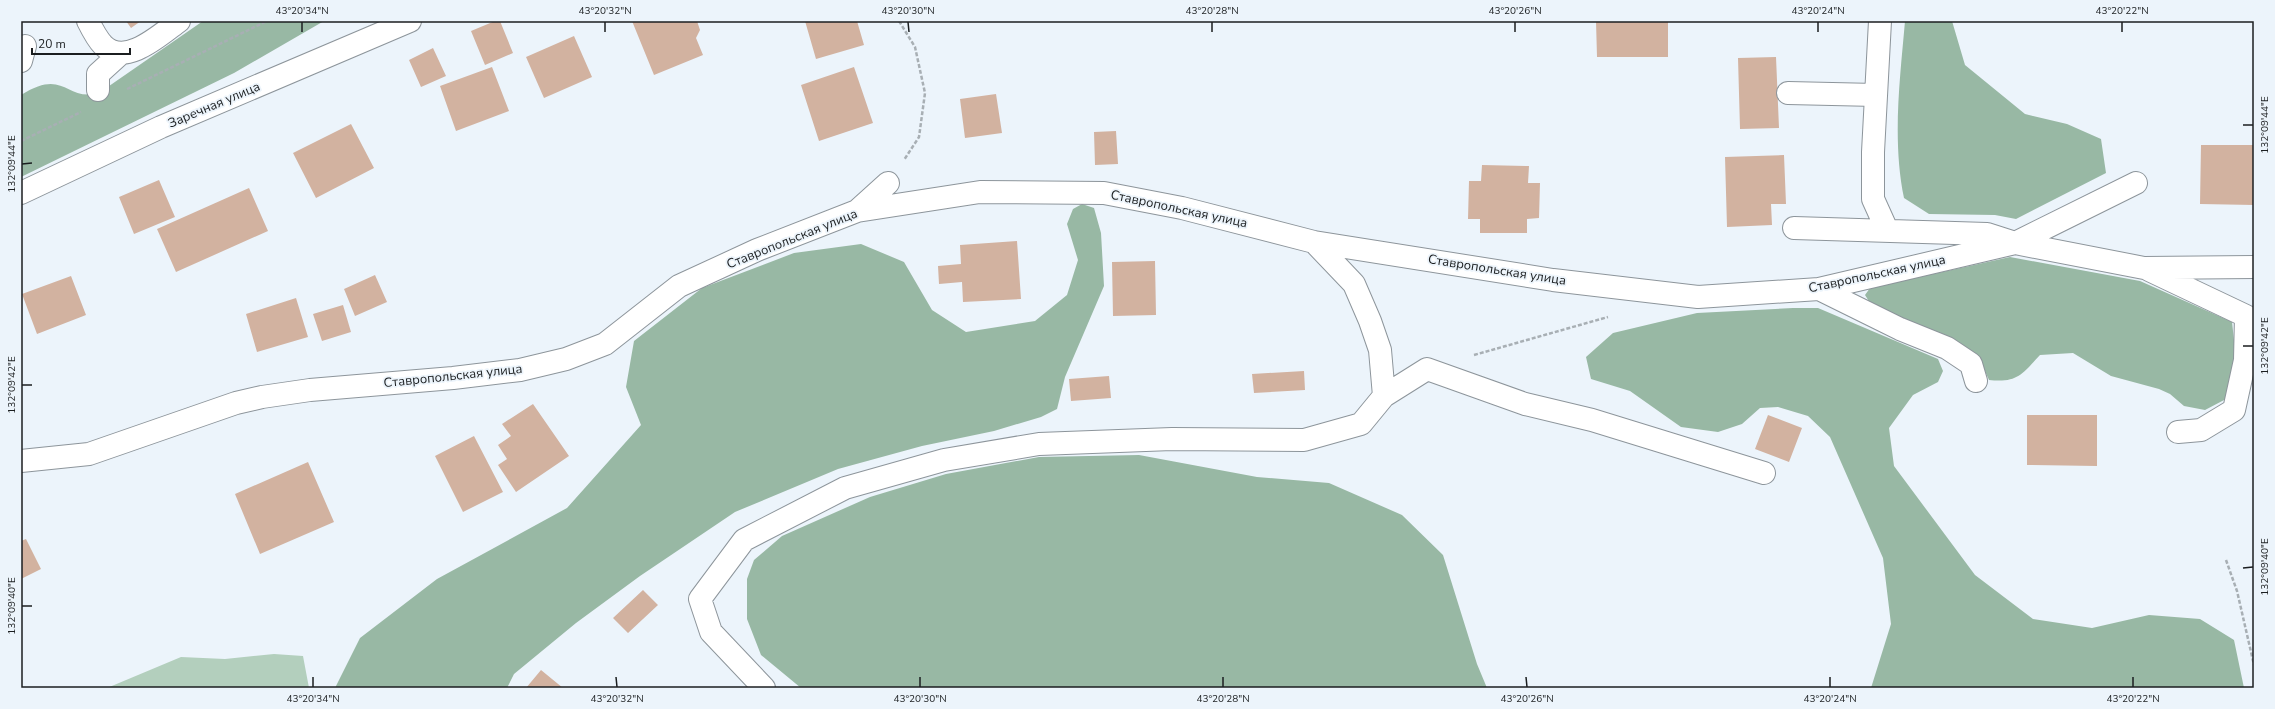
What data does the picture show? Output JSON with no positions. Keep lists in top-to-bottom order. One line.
{"streets":{"street":["Заречная улица","Ставропольская улица"]},"scale_bar":"20 m","coordinates":["43°20'34\"N","43°20'32\"N","43°20'30\"N","43°20'28\"N","43°20'26\"N","43°20'24\"N","43°20'22\"N","132°09'44\"E","132°09'42\"E","132°09'40\"E"]}
